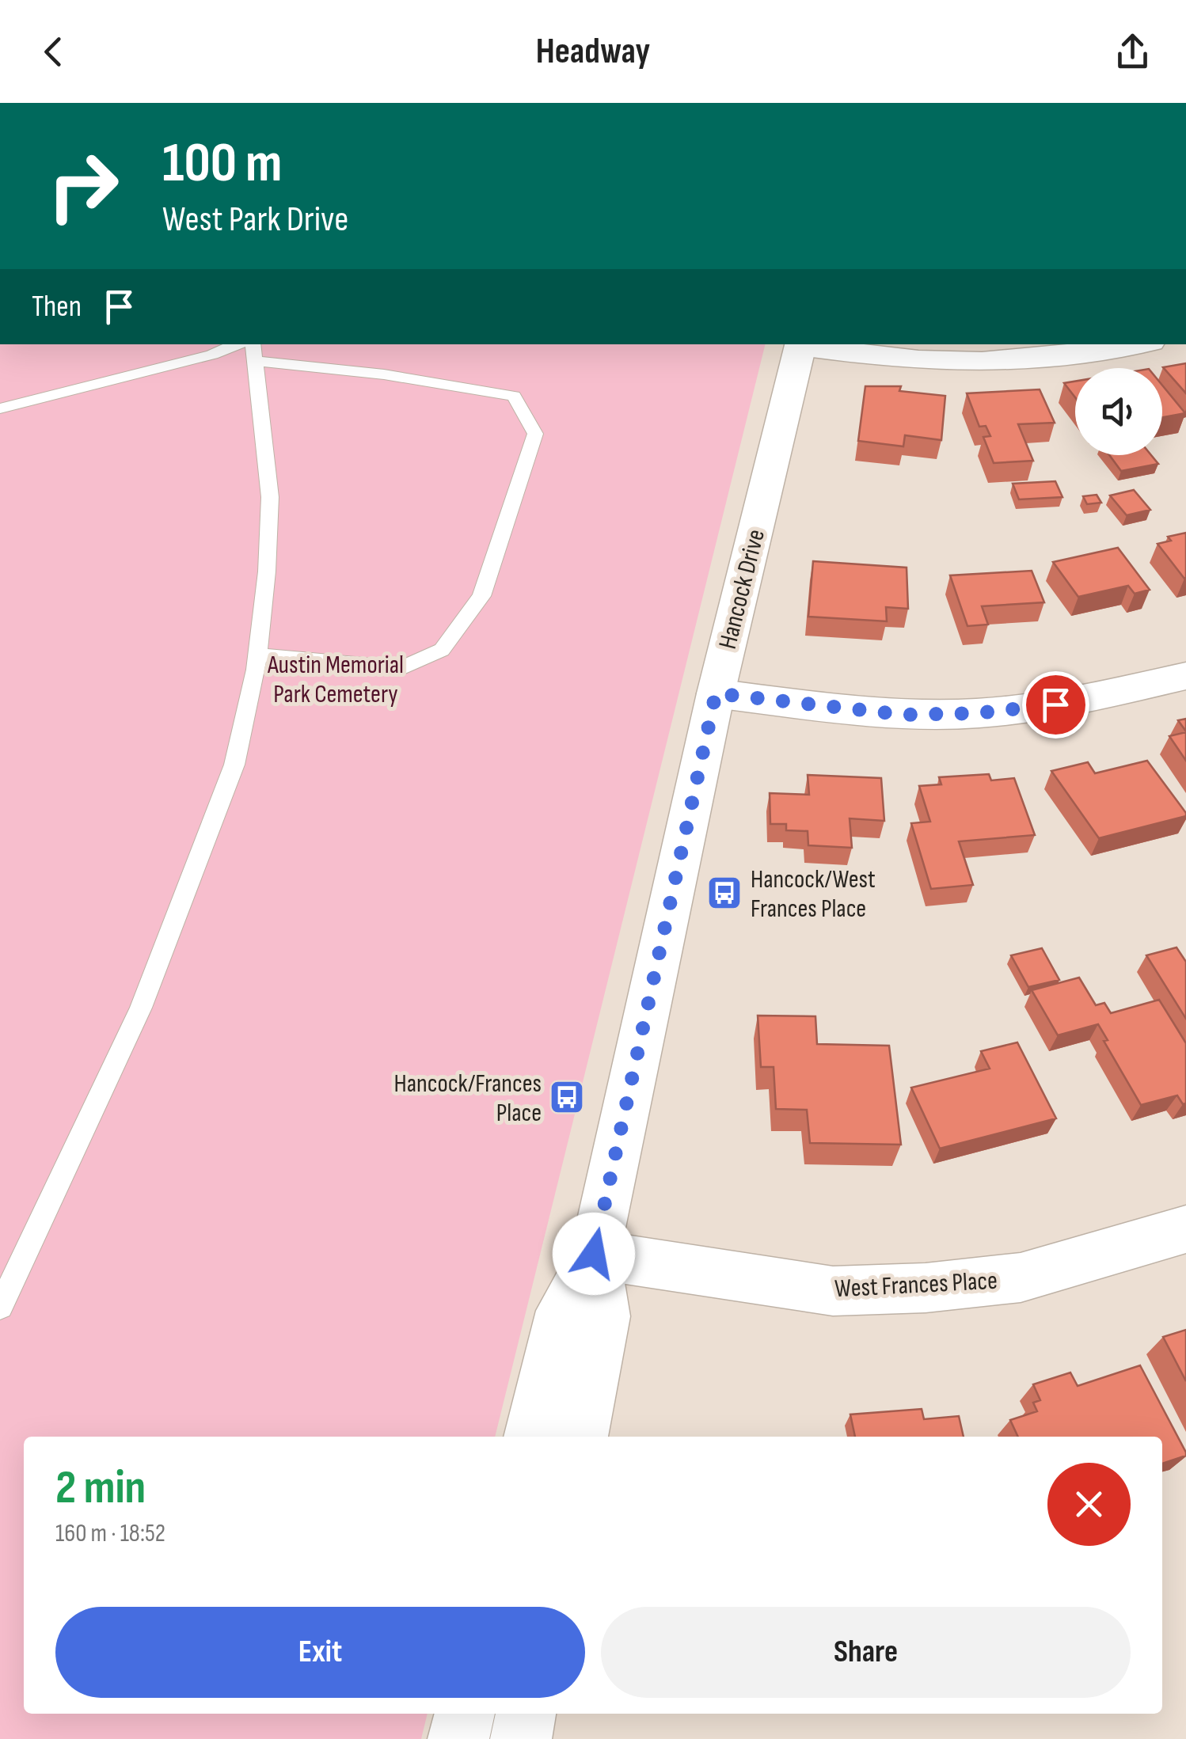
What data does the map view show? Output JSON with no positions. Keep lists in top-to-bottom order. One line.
{"streets":{"street":["Hancock Drive","West Frances Place"]},"crossings":[["Hancock Drive","West Frances Place"]],"parks":["Austin Memorial Park Cemetery"],"places":{"bus stop":["Hancock/West Frances Place","Hancock/Frances Place"]},"page":{"header":"Headway","turn":["100 m","West Park Drive"],"then":"Then","heading":["2 min","160 m · 18:52"],"buttons":["Exit","Share"]}}
